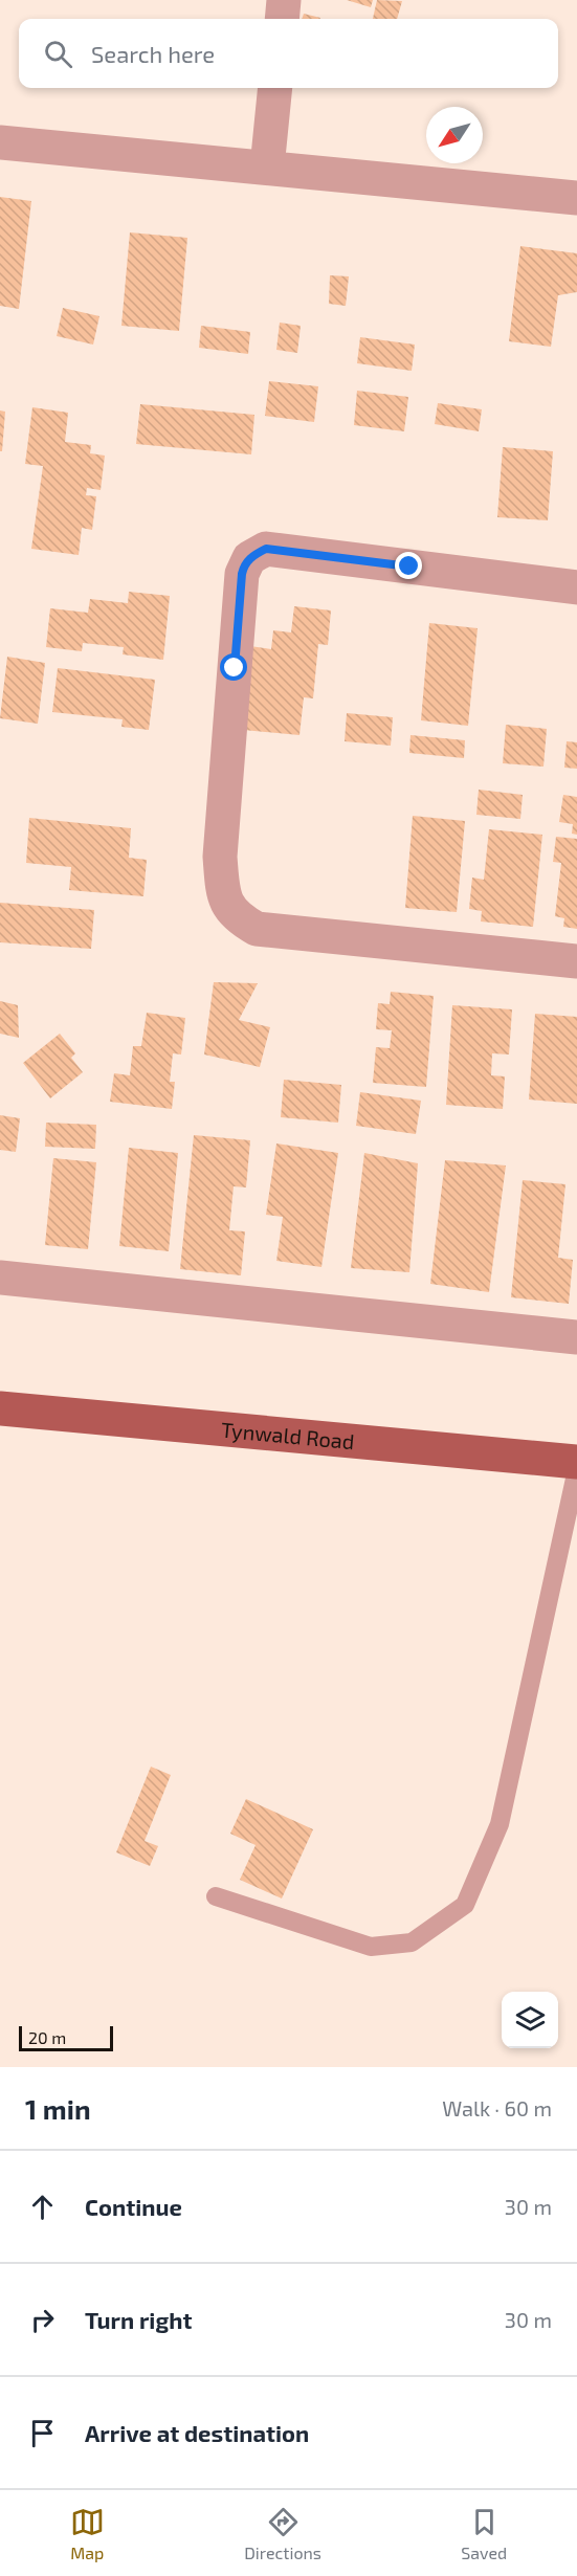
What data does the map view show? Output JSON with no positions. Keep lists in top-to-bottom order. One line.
{"streets":{"main road":["Tynwald Road"]},"scale_bar":"20 m","north":"bottom left","page":{"search":"Search here","scale":"20 m","heading":["1 min","Walk · 60 m"],"list":[["Continue","30 m"],["Turn right","30 m"],"Arrive at destination"],"nav":["Map","Directions","Saved"]}}
